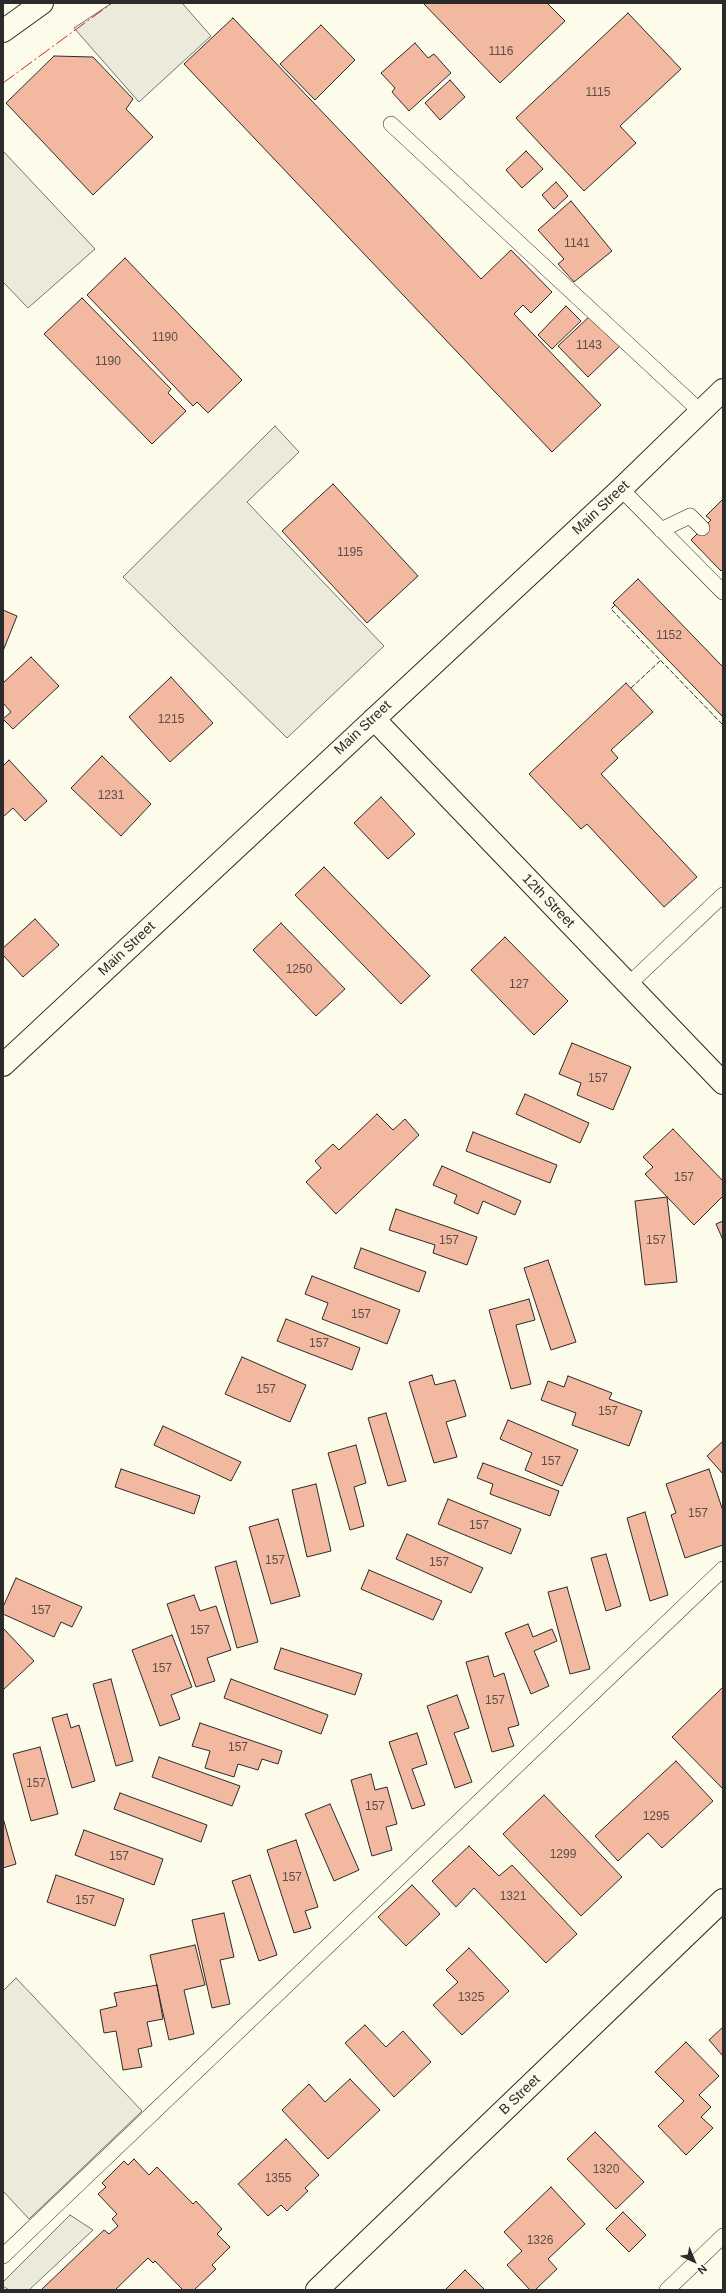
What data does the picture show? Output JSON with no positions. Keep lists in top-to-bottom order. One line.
{"streets":{"street":["Main Street","12th Street","B Street"]},"crossings":[["Main Street","12th Street"]],"house_numbers":["1116","1115","1141","1190","1143","1190","1195","1152","1215","1231","1250","127","157","157","157","157","157","157","157","157","157","157","157","157","157","157","157","157","157","157","157","157","1295","1299","157","157","1321","157","1325","1320","1355","1326"],"north":"bottom right"}
